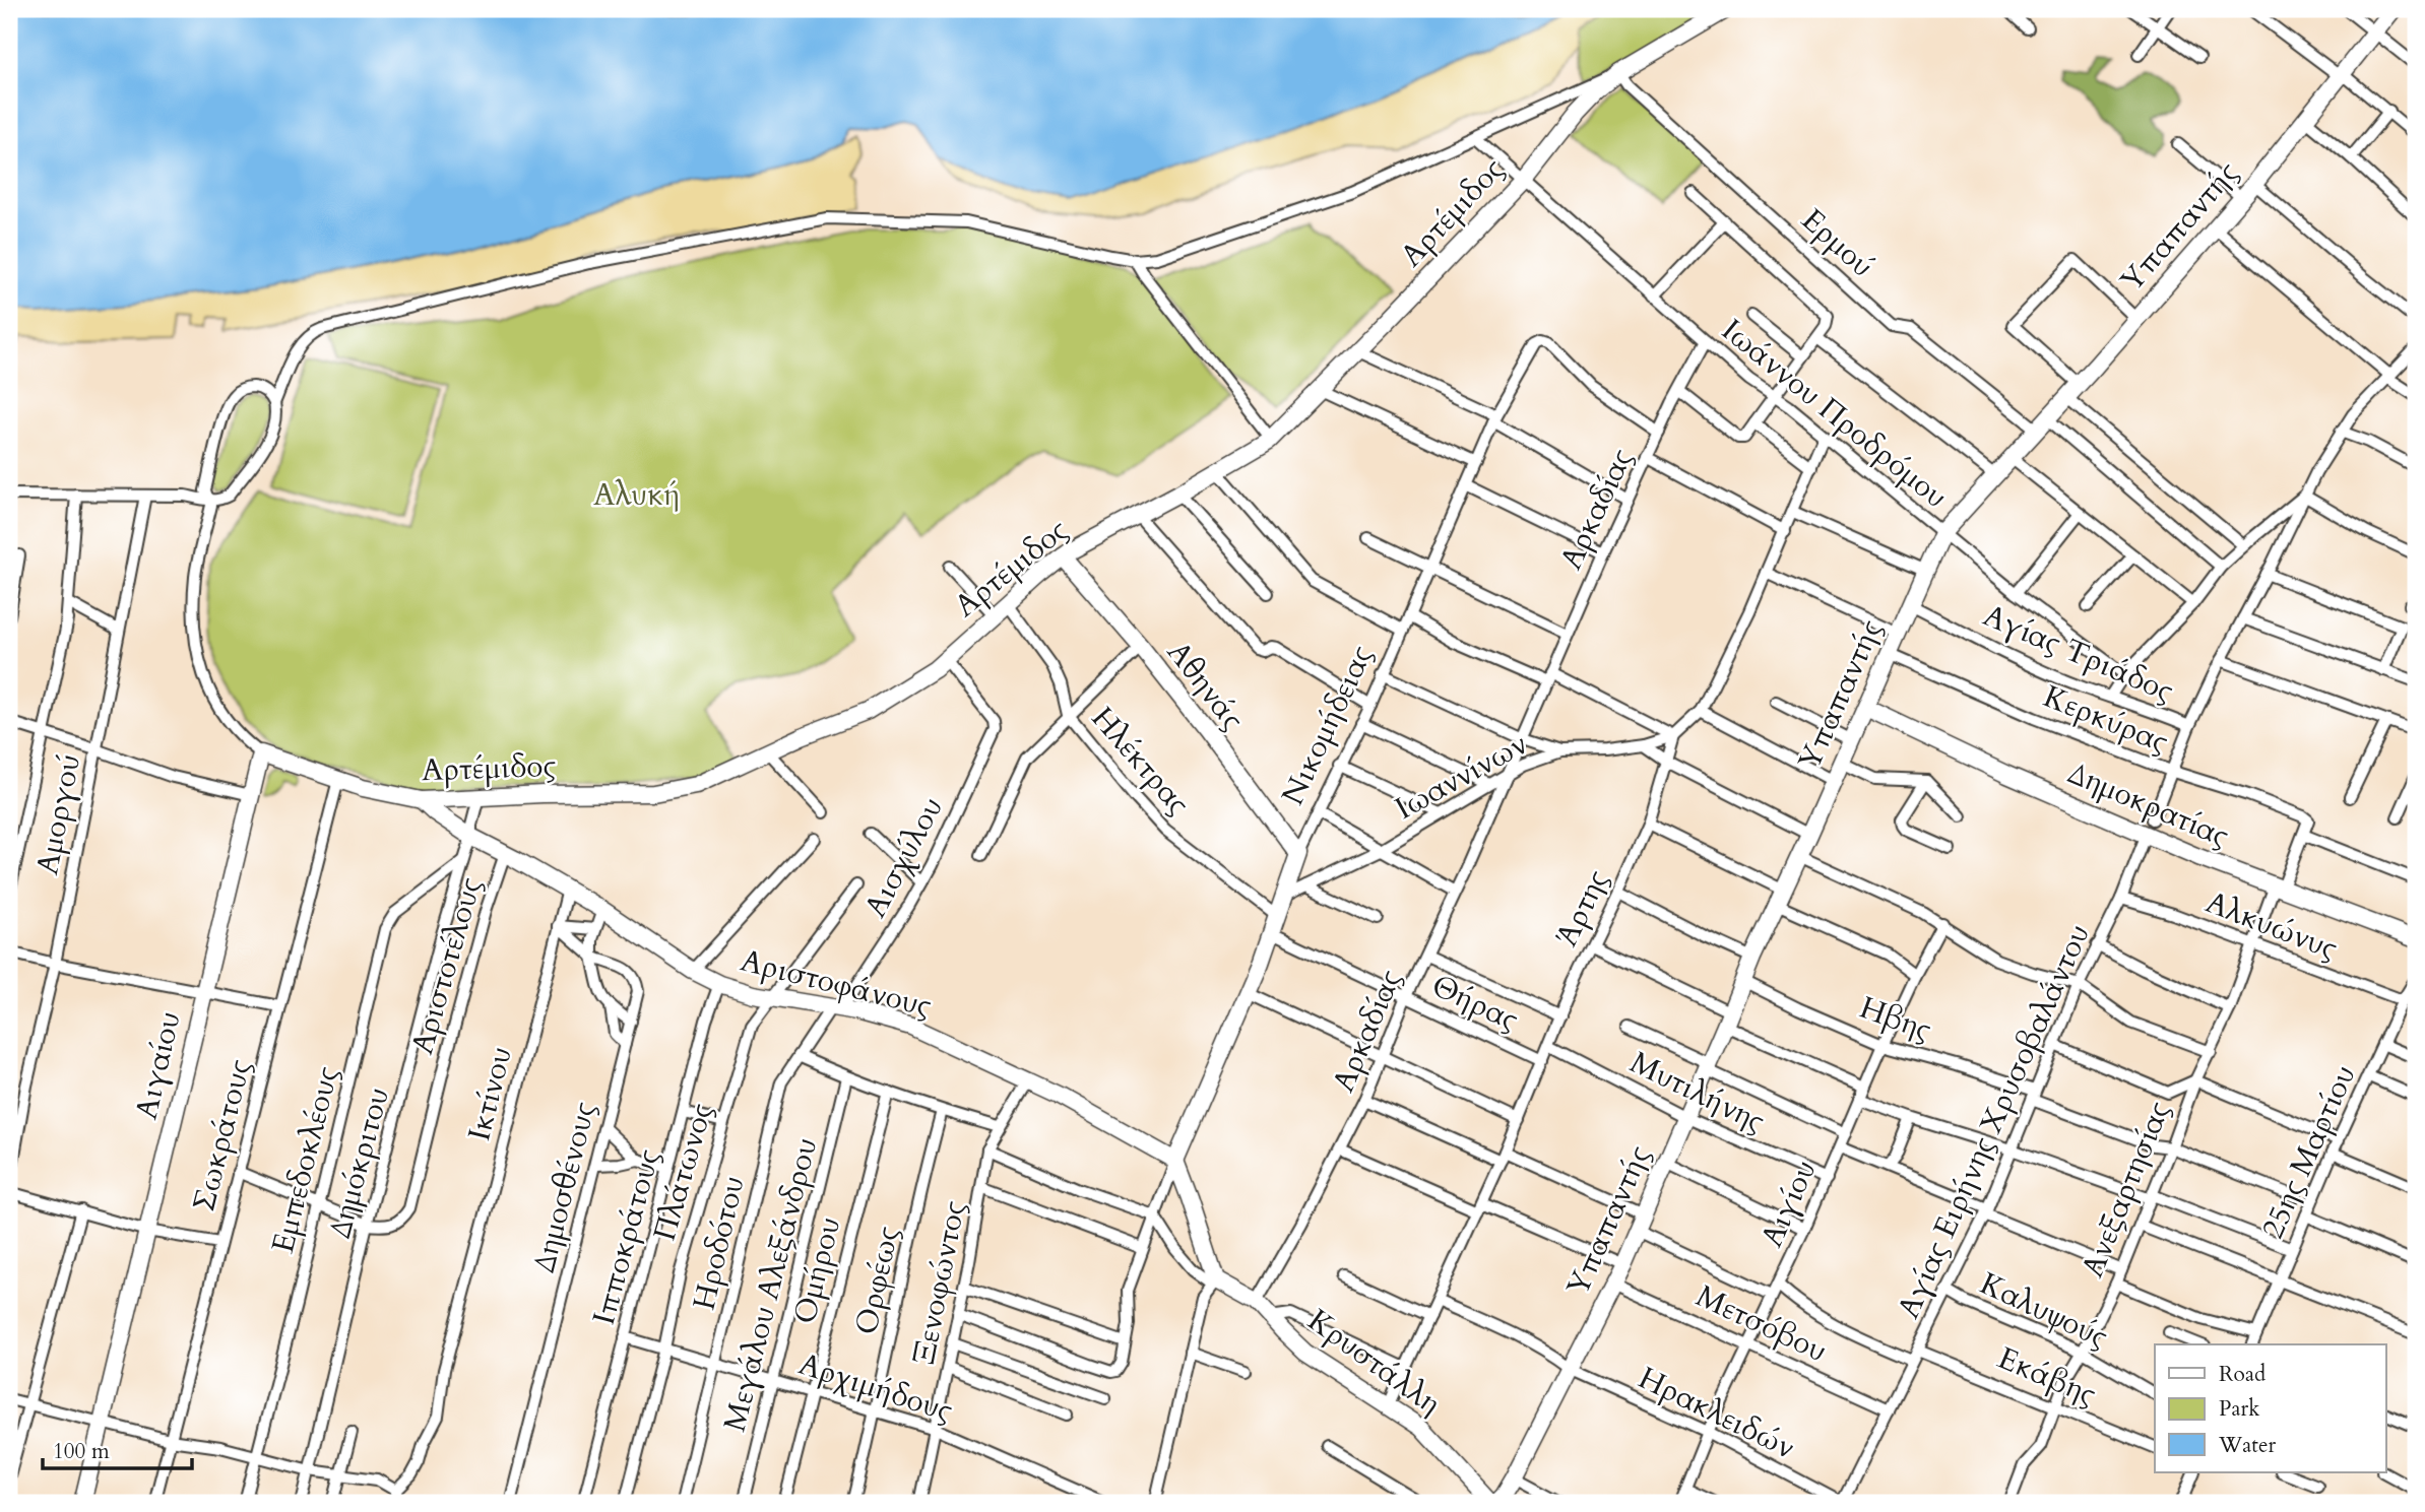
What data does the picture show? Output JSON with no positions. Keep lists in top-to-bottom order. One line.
{"streets":{"street":["Αρτέμιδος","Υπαπαντής","Ερμού","Ιωάννου Προδρόμου","Αρκαδίας","Αγίας Τριάδος","Αθηνάς","Κερκύρας","Νικομήδειας","Ηλέκτρας","Ιωαννίνων","Δημοκρατίας","Αμοργού","Αισχύλου","Άρτης","Αλκυώνυς","Αριστοτέλους","Αριστοφάνους","Θήρας","Ηβης","Αιγαίου","Μυτιλήνης","Ικτίνου","Αγίας Ειρήνης Χρυσοβαλάντου","Σωκράτους","25ης Μαρτίου","Εμπεδοκλέους","Δημόκριτου","Πλάτωνος","Δημοσθένους","Ανεξαρτησίας","Αιγίου","Ιπποκράτους","Ηροδότου","Ομήρου","Ορφέως","Ξενοφώντος","Μεγάλου Αλεξάνδρου","Καλυψούς","Μετσόβου","Κρυστάλλη","Εκάβης","Αρχιμήδους","Ηρακλειδών"]},"crossings":[["Αρτέμιδος","Ερμού"],["Αρτέμιδος","Ιωάννου Προδρόμου"],["Αρτέμιδος","Αθηνάς"],["Αρτέμιδος","Ηλέκτρας"],["Αρτέμιδος","Αισχύλου"],["Αρτέμιδος","Αριστοφάνους"],["Αρτέμιδος","Αιγαίου"],["Αρτέμιδος","Σωκράτους"],["Αρτέμιδος","Δημόκριτου"],["Υπαπαντής","Ερμού"],["Υπαπαντής","Ιωάννου Προδρόμου"],["Υπαπαντής","Αγίας Τριάδος"],["Υπαπαντής","Κερκύρας"],["Υπαπαντής","Δημοκρατίας"],["Υπαπαντής","Ηβης"],["Υπαπαντής","Μυτιλήνης"],["Υπαπαντής","Μετσόβου"],["Υπαπαντής","Εκάβης"],["Υπαπαντής","Ηρακλειδών"],["Ιωάννου Προδρόμου","Αρκαδίας"],["Αρκαδίας","Νικομήδειας"],["Αρκαδίας","Ιωαννίνων"],["Αρκαδίας","Θήρας"],["Αρκαδίας","Κρυστάλλη"],["Αγίας Τριάδος","Αγίας Ειρήνης Χρυσοβαλάντου"],["Αθηνάς","Νικομήδειας"],["Κερκύρας","Αγίας Ειρήνης Χρυσοβαλάντου"],["Κερκύρας","Ανεξαρτησίας"],["Νικομήδειας","Ηλέκτρας"],["Νικομήδειας","Ιωαννίνων"],["Νικομήδειας","Αριστοφάνους"],["Νικομήδειας","Θήρας"],["Ιωαννίνων","Άρτης"],["Δημοκρατίας","Αγίας Ειρήνης Χρυσοβαλάντου"],["Δημοκρατίας","Ανεξαρτησίας"],["Αισχύλου","Αριστοφάνους"],["Αισχύλου","Ηροδότου"],["Άρτης","Θήρας"],["Άρτης","Μυτιλήνης"],["Άρτης","Κρυστάλλη"],["Άρτης","Ηρακλειδών"],["Αλκυώνυς","Αγίας Ειρήνης Χρυσοβαλάντου"],["Αλκυώνυς","25ης Μαρτίου"],["Αλκυώνυς","Ανεξαρτησίας"],["Αριστοτέλους","Αριστοφάνους"],["Αριστοτέλους","Δημόκριτου"],["Αριστοφάνους","Ικτίνου"],["Αριστοφάνους","Δημόκριτου"],["Αριστοφάνους","Πλάτωνος"],["Αριστοφάνους","Ιπποκράτους"],["Αριστοφάνους","Ηροδότου"],["Αριστοφάνους","Ξενοφώντος"],["Ηβης","Αγίας Ειρήνης Χρυσοβαλάντου"],["Ηβης","Ανεξαρτησίας"],["Ηβης","Αιγίου"],["Μυτιλήνης","Αιγίου"],["Ικτίνου","Δημοσθένους"],["Αγίας Ειρήνης Χρυσοβαλάντου","Καλυψούς"],["Αγίας Ειρήνης Χρυσοβαλάντου","Μετσόβου"],["Αγίας Ειρήνης Χρυσοβαλάντου","Εκάβης"],["Αγίας Ειρήνης Χρυσοβαλάντου","Ηρακλειδών"],["Εμπεδοκλέους","Δημόκριτου"],["Πλάτωνος","Αρχιμήδους"],["Ανεξαρτησίας","Καλυψούς"],["Ανεξαρτησίας","Εκάβης"],["Αιγίου","Μετσόβου"],["Αιγίου","Εκάβης"],["Αιγίου","Ηρακλειδών"],["Ιπποκράτους","Αρχιμήδους"],["Ηροδότου","Αρχιμήδους"],["Ομήρου","Αρχιμήδους"],["Ορφέως","Αρχιμήδους"],["Ξενοφώντος","Αρχιμήδους"],["Μεγάλου Αλεξάνδρου","Αρχιμήδους"]],"parks":["Αλυκή"],"legend":["Road","Park","Water"],"scale_bar":"100 m"}
